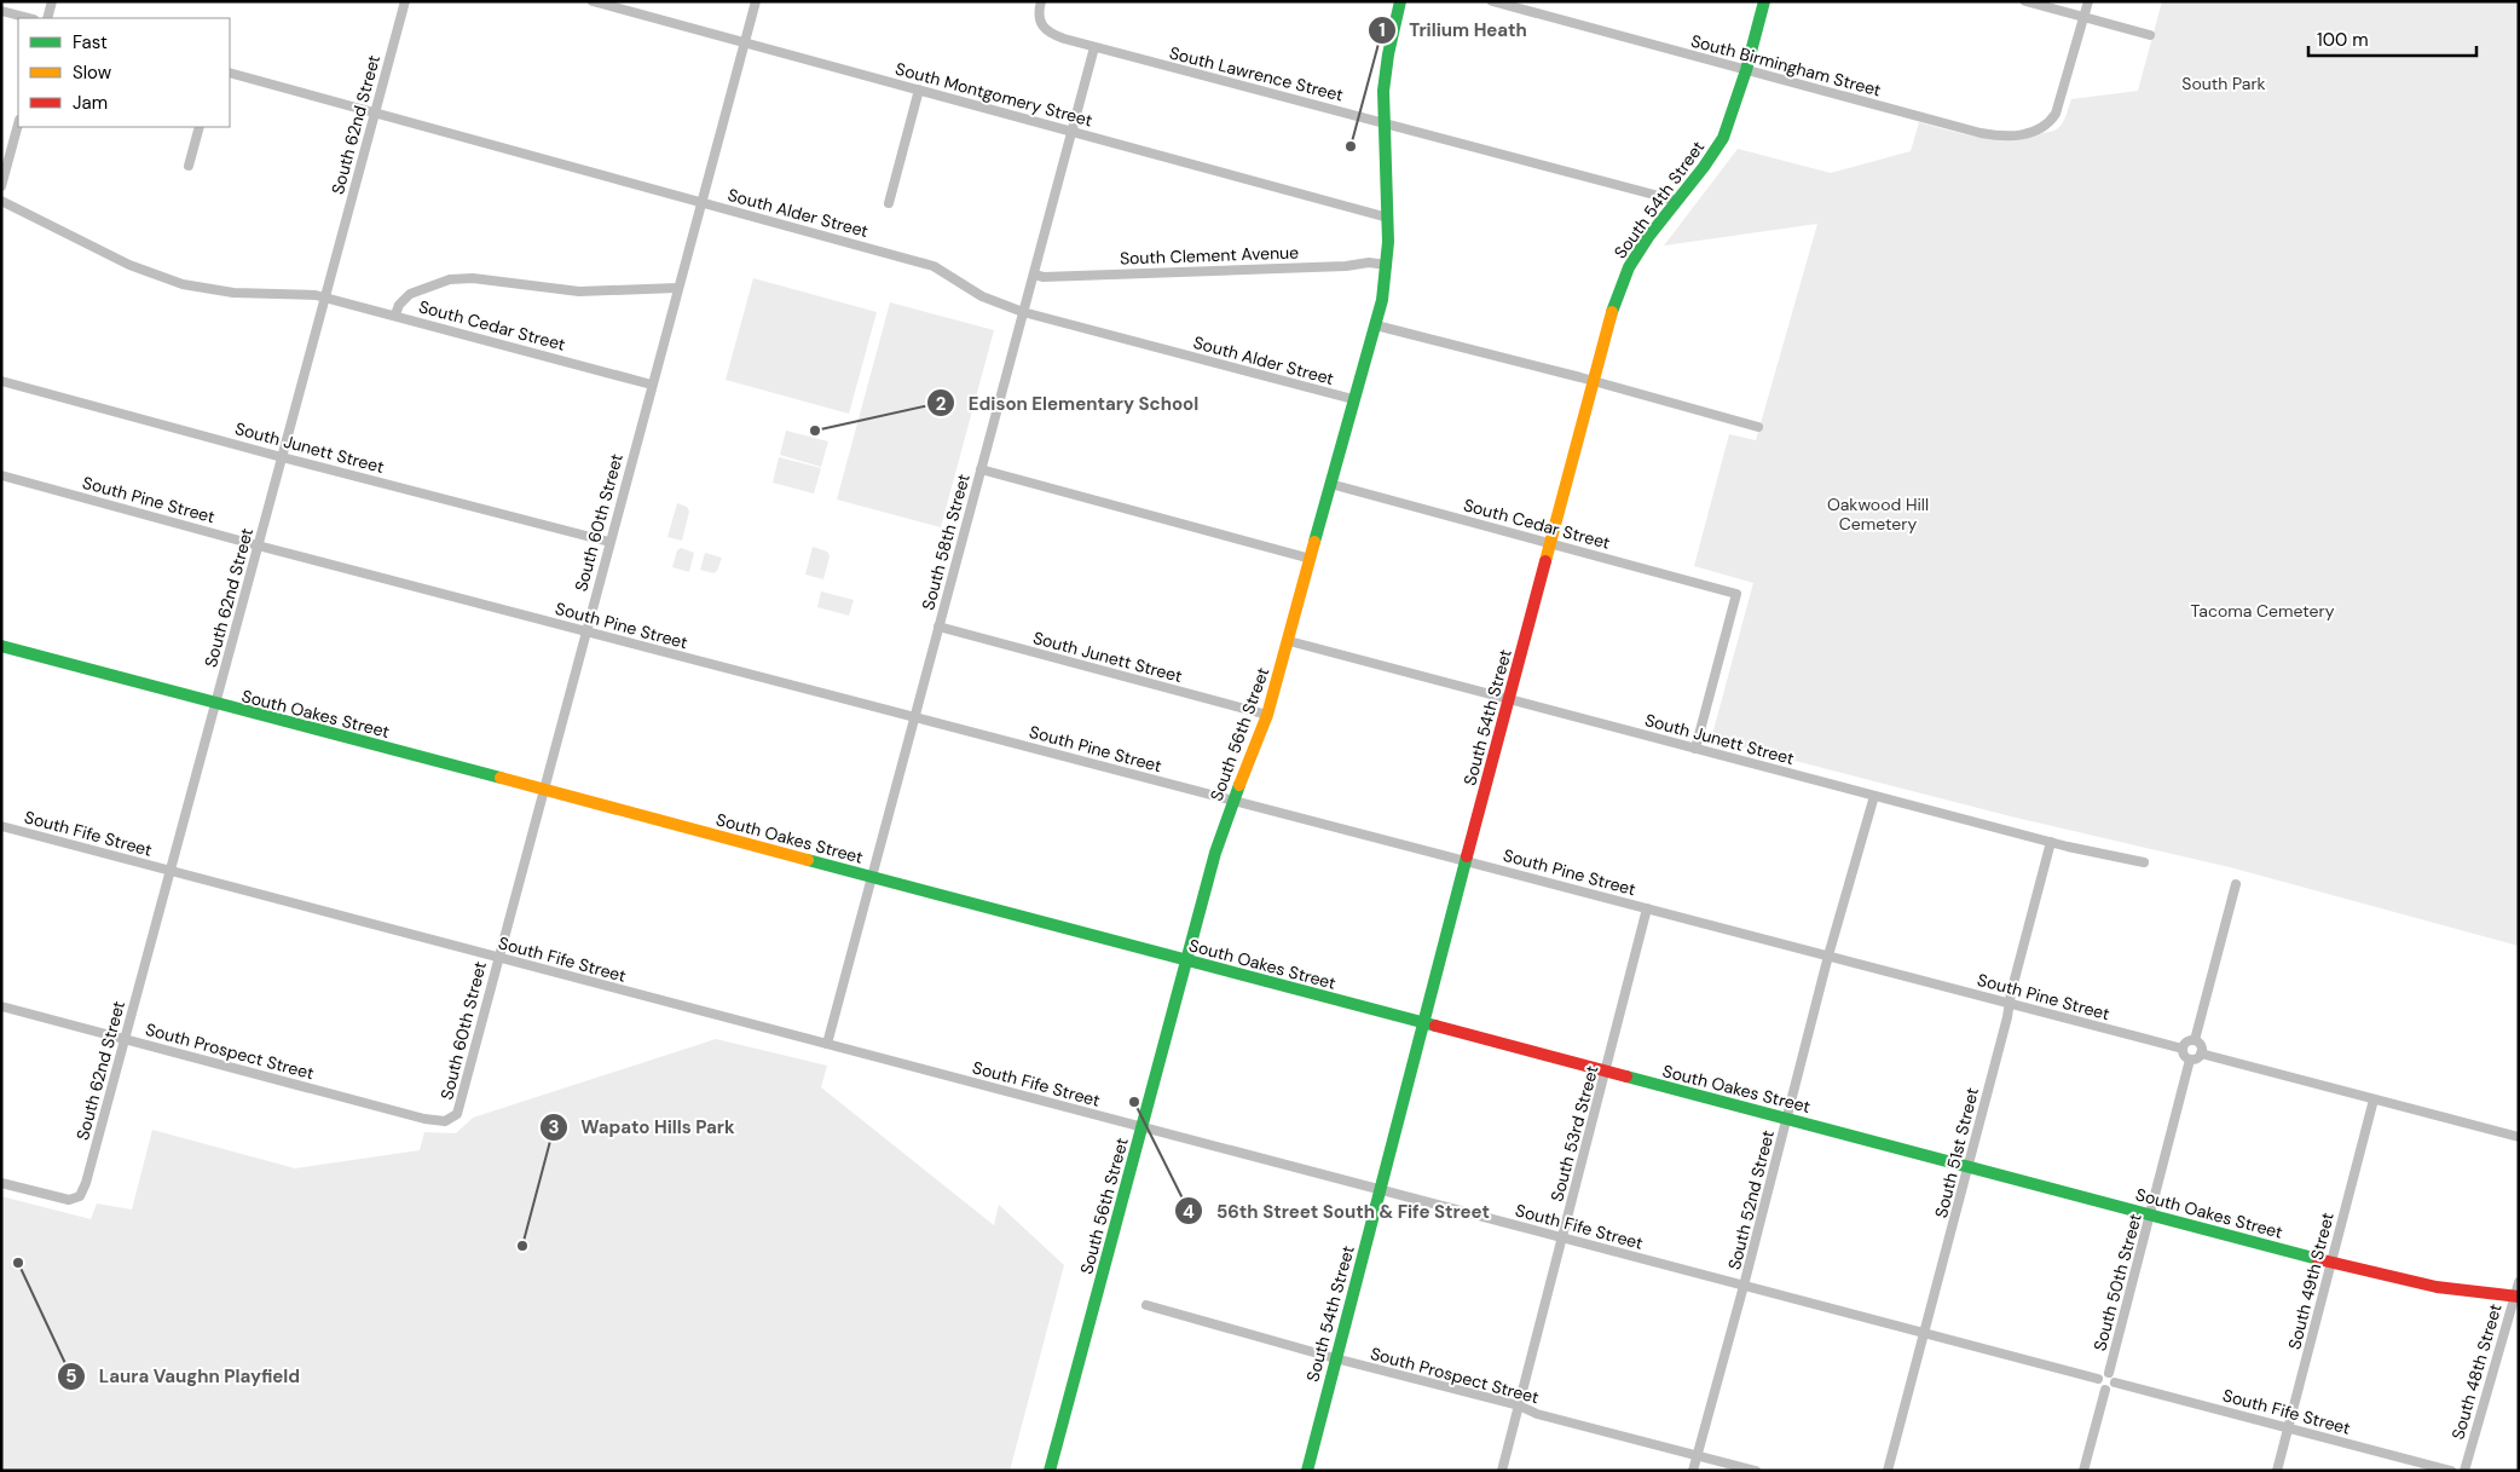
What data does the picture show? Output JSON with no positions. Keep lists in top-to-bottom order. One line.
{"streets":{"street":["South Birmingham Street","South Lawrence Street","South Montgomery Street","South 62nd Street","South 54th Street","South Alder Street","South Clement Avenue","South Cedar Street","South Junett Street","South Pine Street","South 60th Street","South 58th Street","South Oakes Street","South 56th Street","South Fife Street","South Prospect Street","South 53rd Street","South 51st Street","South 52nd Street","South 49th Street","South 50th Street","South 48th Street"]},"crossings":[["South Birmingham Street","South 54th Street"],["South Lawrence Street","South 54th Street"],["South Lawrence Street","South 58th Street"],["South Lawrence Street","South 56th Street"],["South Montgomery Street","South 60th Street"],["South Montgomery Street","South 58th Street"],["South Montgomery Street","South 56th Street"],["South 62nd Street","South Alder Street"],["South 62nd Street","South Cedar Street"],["South 62nd Street","South Junett Street"],["South 62nd Street","South Pine Street"],["South 62nd Street","South Oakes Street"],["South 62nd Street","South Fife Street"],["South 62nd Street","South Prospect Street"],["South 54th Street","South Cedar Street"],["South 54th Street","South Junett Street"],["South 54th Street","South Pine Street"],["South 54th Street","South Oakes Street"],["South 54th Street","South Fife Street"],["South 54th Street","South Prospect Street"],["South Alder Street","South 60th Street"],["South Alder Street","South 58th Street"],["South Alder Street","South 56th Street"],["South Clement Avenue","South 58th Street"],["South Clement Avenue","South 56th Street"],["South Cedar Street","South Junett Street"],["South Cedar Street","South 60th Street"],["South Cedar Street","South 56th Street"],["South Junett Street","South 60th Street"],["South Junett Street","South 58th Street"],["South Junett Street","South 56th Street"],["South Junett Street","South 51st Street"],["South Junett Street","South 52nd Street"],["South Pine Street","South 60th Street"],["South Pine Street","South 58th Street"],["South Pine Street","South 56th Street"],["South Pine Street","South 53rd Street"],["South Pine Street","South 51st Street"],["South Pine Street","South 52nd Street"],["South Pine Street","South 50th Street"],["South 60th Street","South Oakes Street"],["South 60th Street","South Fife Street"],["South 60th Street","South Prospect Street"],["South 58th Street","South Oakes Street"],["South 58th Street","South Fife Street"],["South Oakes Street","South 56th Street"],["South Oakes Street","South 53rd Street"],["South Oakes Street","South 51st Street"],["South Oakes Street","South 52nd Street"],["South Oakes Street","South 49th Street"],["South Oakes Street","South 50th Street"],["South Oakes Street","South 48th Street"],["South 56th Street","South Fife Street"],["South Fife Street","South 53rd Street"],["South Fife Street","South 51st Street"],["South Fife Street","South 52nd Street"],["South Fife Street","South 49th Street"],["South Fife Street","South 50th Street"],["South Prospect Street","South 53rd Street"],["South Prospect Street","South 52nd Street"]],"parks":["South Park","Oakwood Hill Cemetery","Tacoma Cemetery"],"places":["Trilium Heath","Edison Elementary School","56th Street South & Fife Street","Wapato Hills Park","Laura Vaughn Playfield"],"legend":["Fast","Slow","Jam"],"scale_bar":"100 m"}
